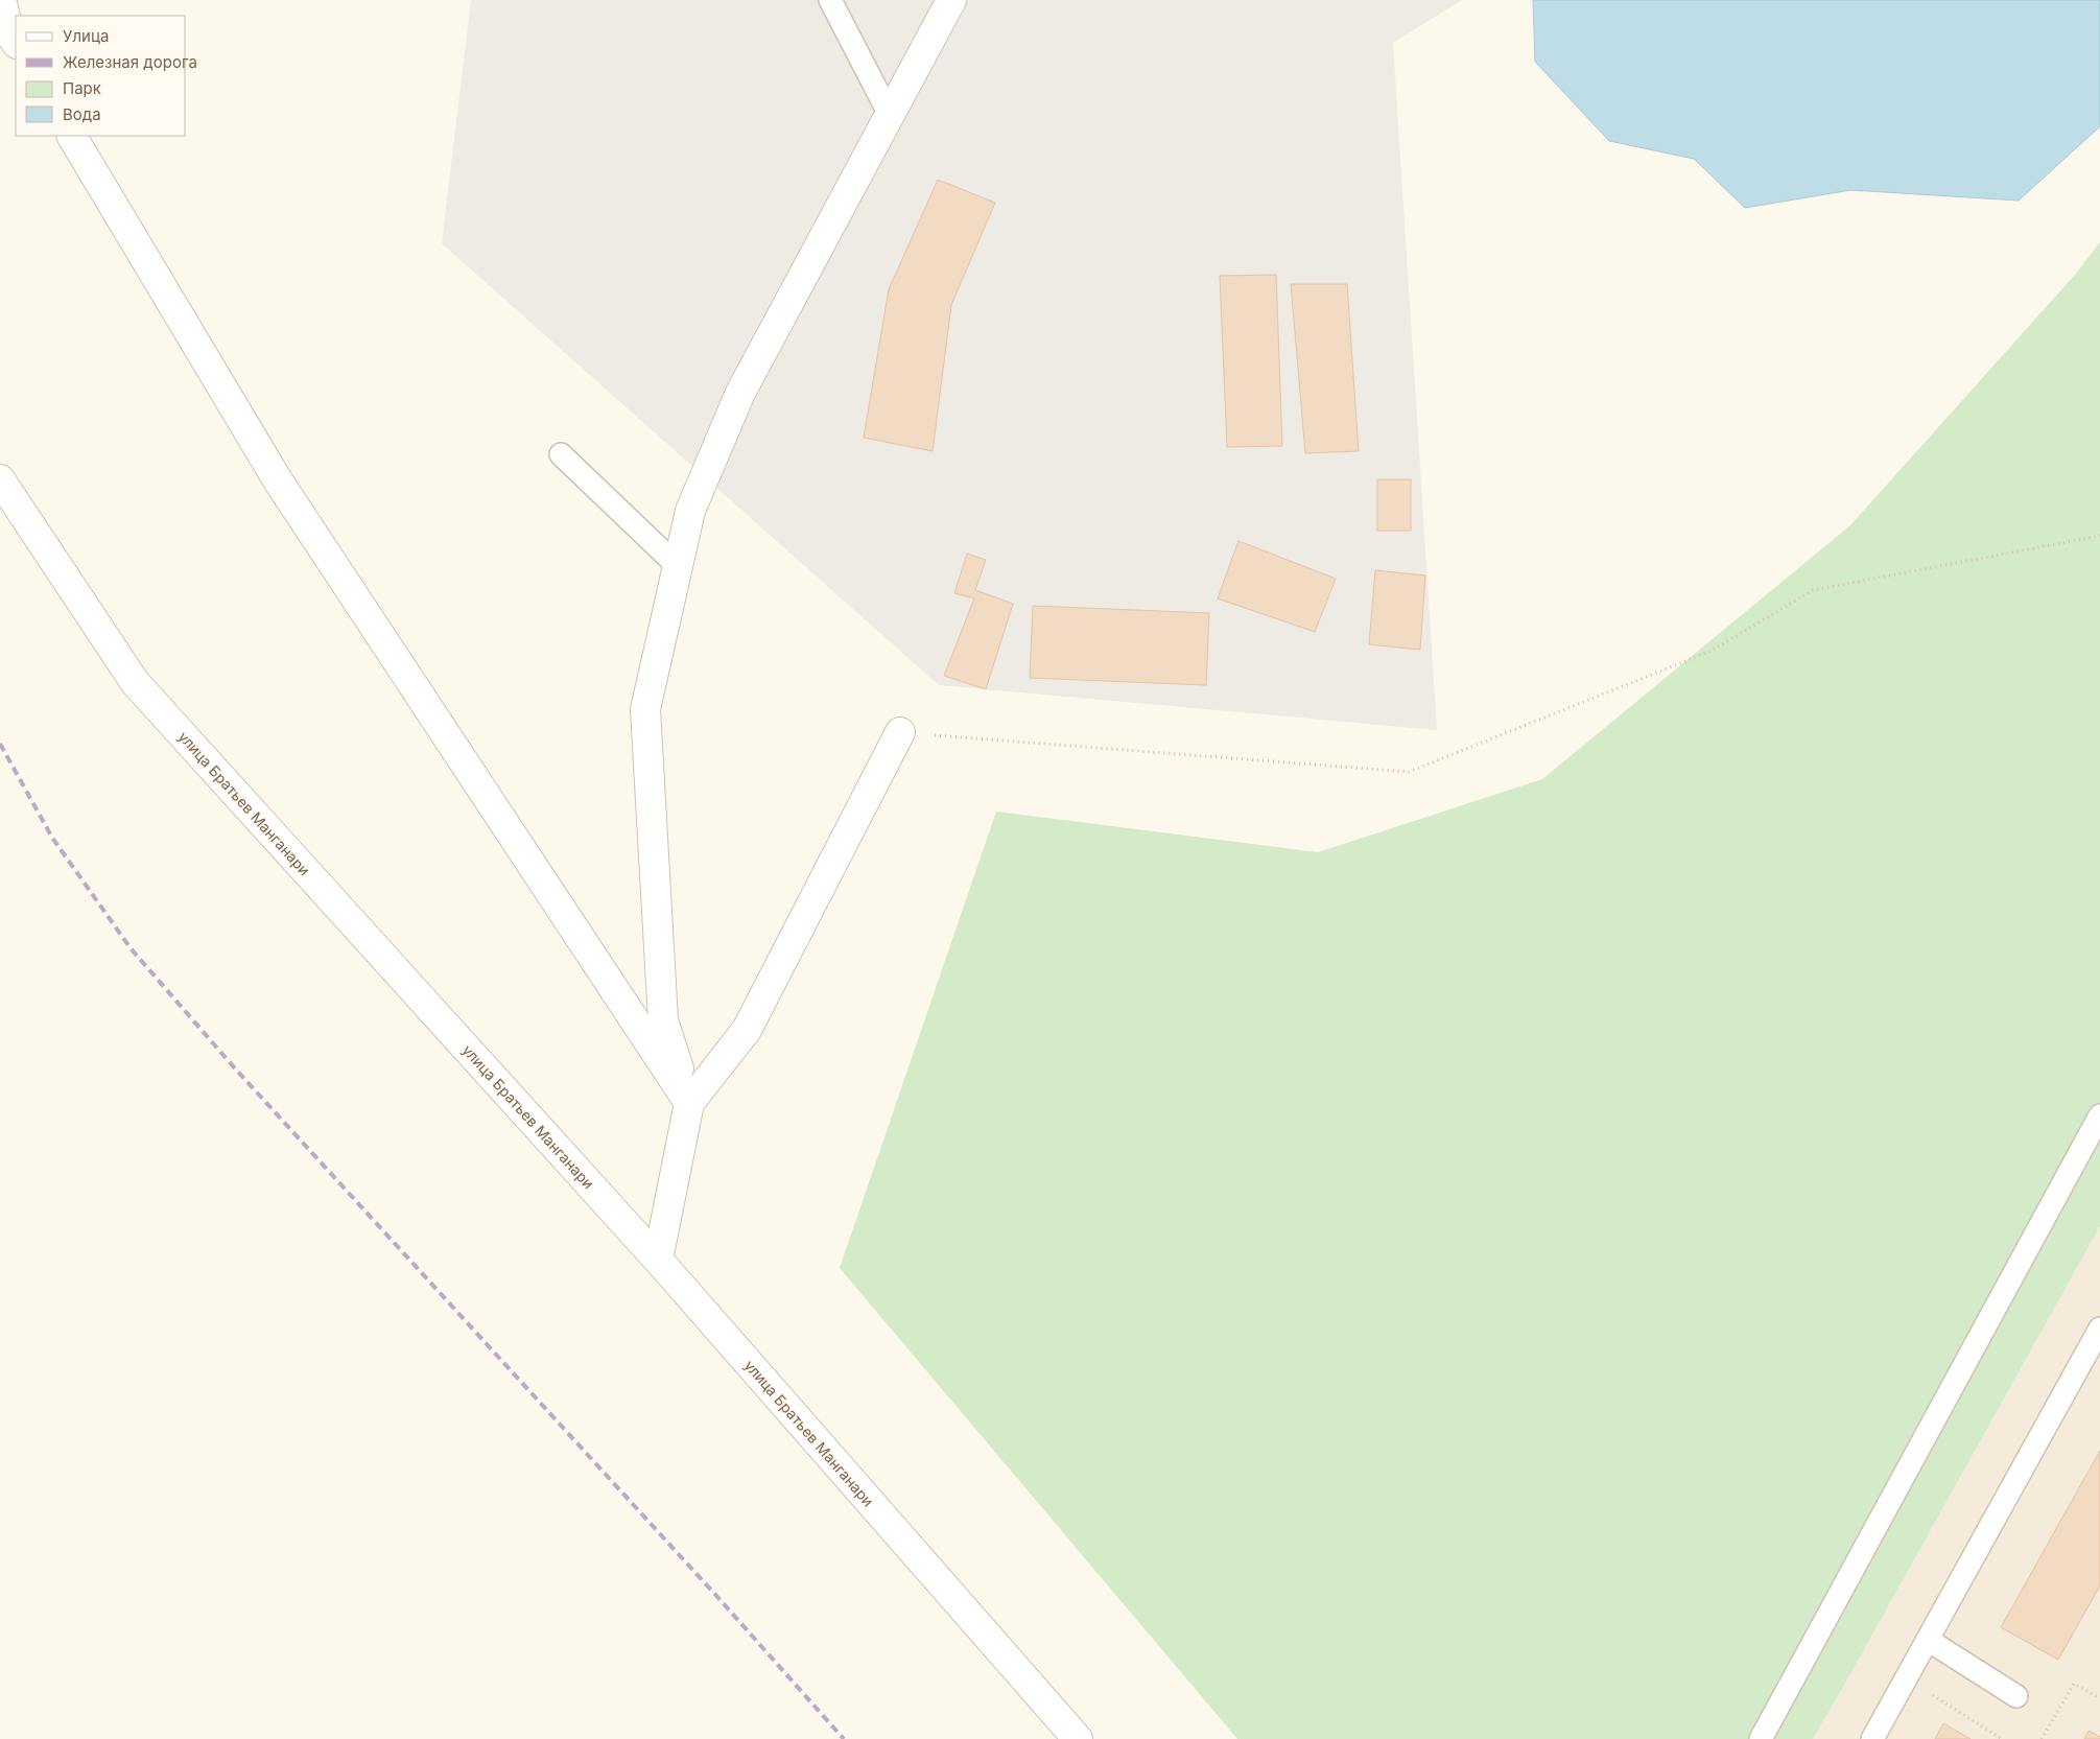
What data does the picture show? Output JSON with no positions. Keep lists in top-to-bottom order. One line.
{"streets":{"street":["улица Братьев Манганари"]},"legend":["Улица","Железная дорога","Парк","Вода"]}
